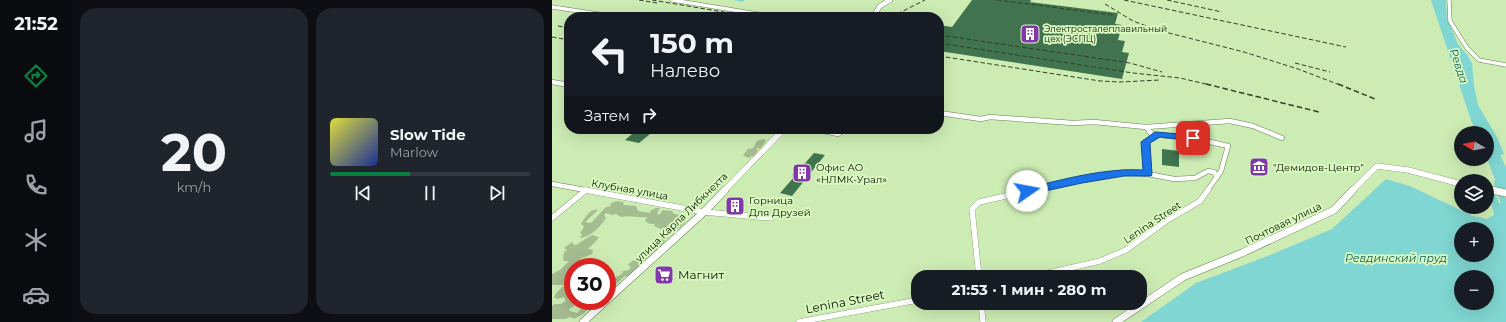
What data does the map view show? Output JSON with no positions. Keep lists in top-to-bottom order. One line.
{"streets":{"street":["Клубная улица","улица Карла Либкнехта","Lenina Street","Почтовая улица"]},"crossings":[["Клубная улица","улица Карла Либкнехта"]],"water":["Ревда","Ревдинский пруд"],"places":{"building":["Электросталеплавильный цех (ЭСПЦ)","Офис АО «НЛМК-Урал»","Горница Для Друзей"],"museum":["\"Демидов-Центр\""],"supermarket":["Магнит"]},"north":"left","page":{"tabs":"21:52","tile":["20","km/h"],"turn":["150 m","Налево"],"then":"Затем","song":["Slow Tide","Marlow"],"map_buttons":["+","−"],"limit":"30","trip":"21:53 · 1 мин · 280 m"}}
